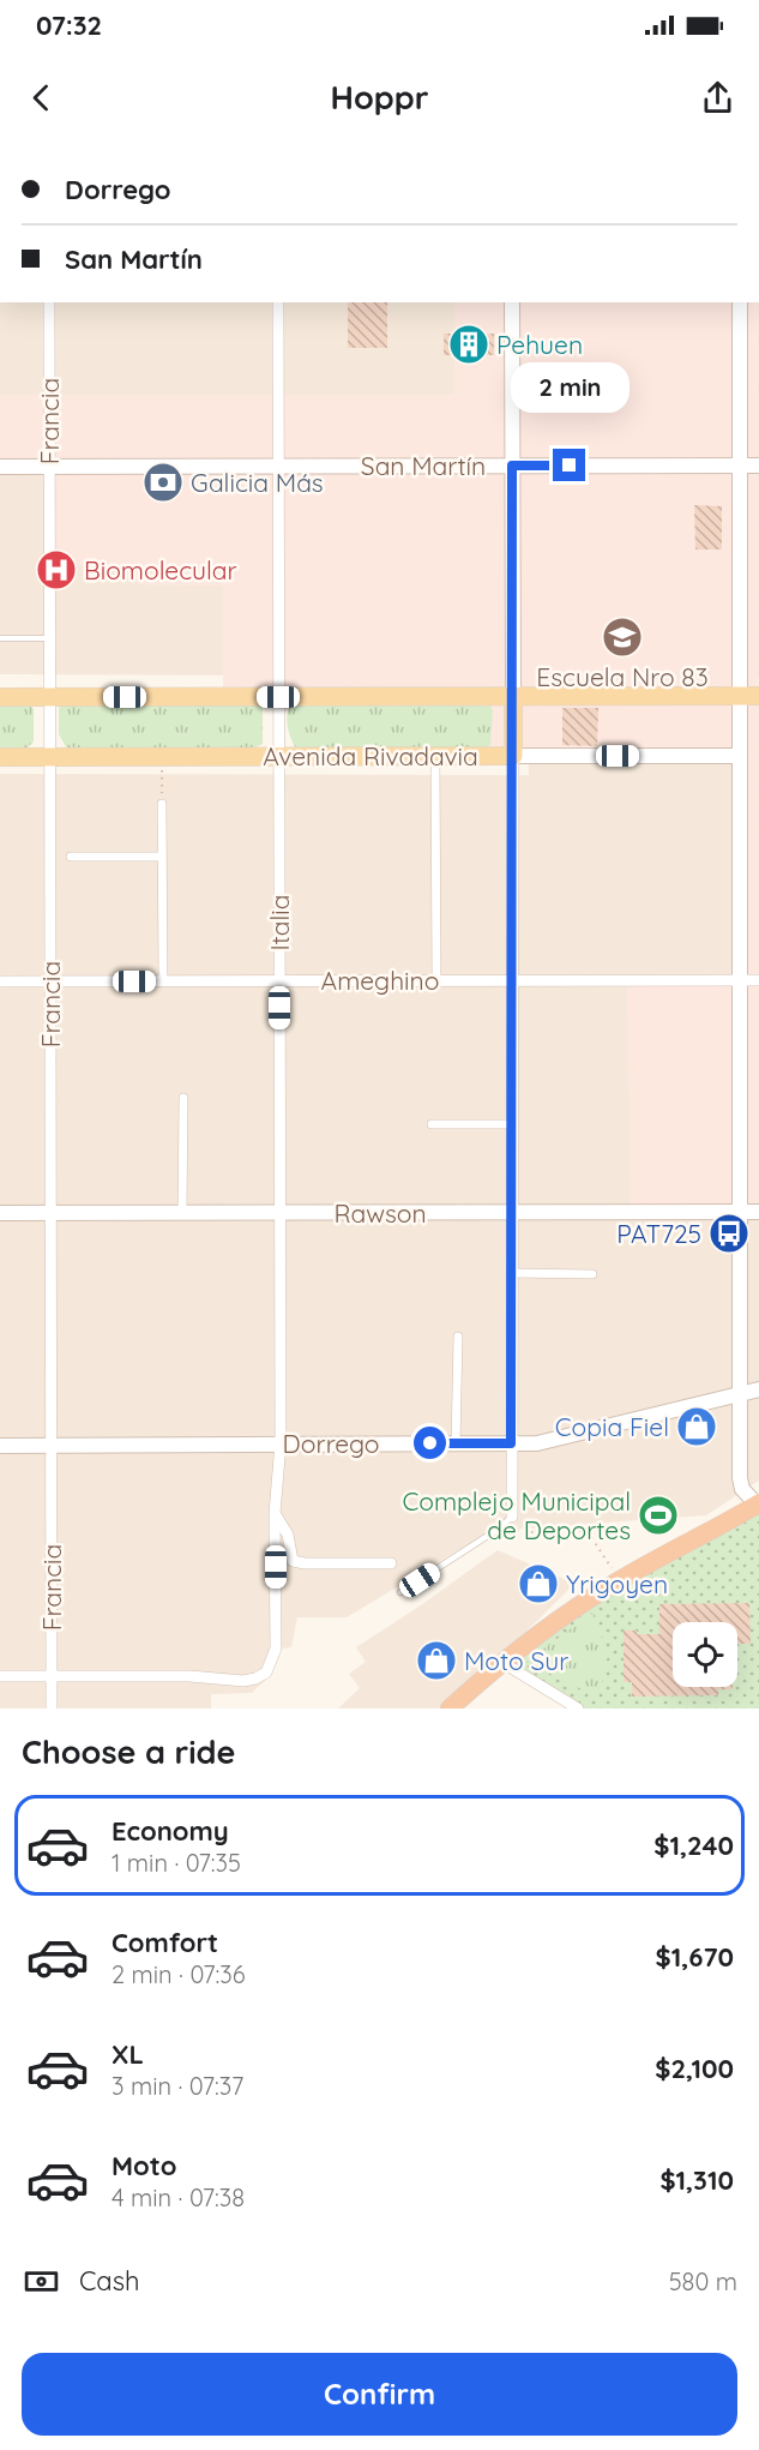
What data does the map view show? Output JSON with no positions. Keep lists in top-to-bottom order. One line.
{"streets":{"main road":["Avenida Rivadavia"],"street":["Francia","San Martín","Italia","Ameghino","Rawson","Dorrego"]},"crossings":[["Francia","San Martín"],["Francia","Avenida Rivadavia"],["Francia","Italia"],["Francia","Ameghino"],["Francia","Rawson"],["Francia","Dorrego"],["San Martín","Italia"],["Avenida Rivadavia","Italia"],["Italia","Ameghino"],["Italia","Rawson"],["Italia","Dorrego"]],"places":{"building":["Pehuen"],"bank":["Galicia Más"],"hospital":["Biomolecular"],"school or university":["Escuela Nro 83"],"bus stop":["PAT725"],"shop":["Copia Fiel","Yrigoyen","Moto Sur"],"sports":["Complejo Municipal de Deportes"]},"page":{"status":"07:32","header":"Hoppr","banner":["Dorrego","San Martín"],"bubble":"2 min","heading":"Choose a ride","list":[{"name":"Economy","note":"1 min · 07:35","value":"$1,240"},{"name":"Comfort","note":"2 min · 07:36","value":"$1,670"},{"name":"XL","note":"3 min · 07:37","value":"$2,100"},{"name":"Moto","note":"4 min · 07:38","value":"$1,310"}],"pay":["Cash","580 m"],"buttons":"Confirm"}}
